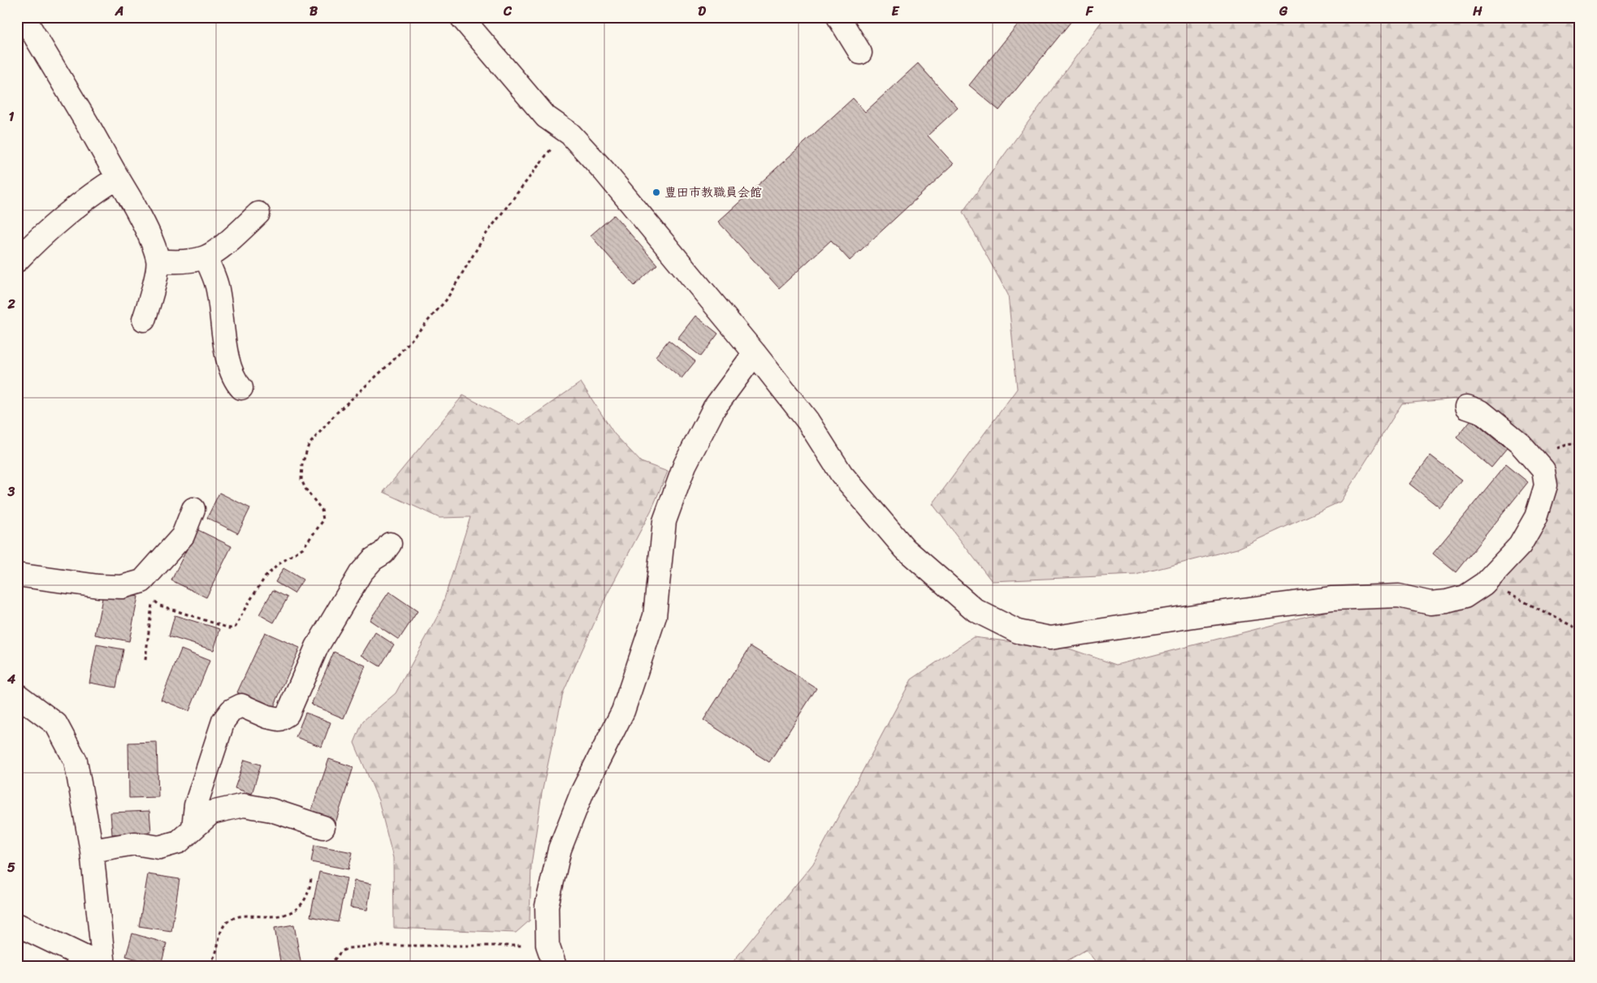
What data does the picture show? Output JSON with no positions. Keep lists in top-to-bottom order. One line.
{"places":["豊田市教職員会館"],"grid":{"columns":["A","B","C","D","E","F","G","H"],"rows":["1","2","3","4","5"]}}
